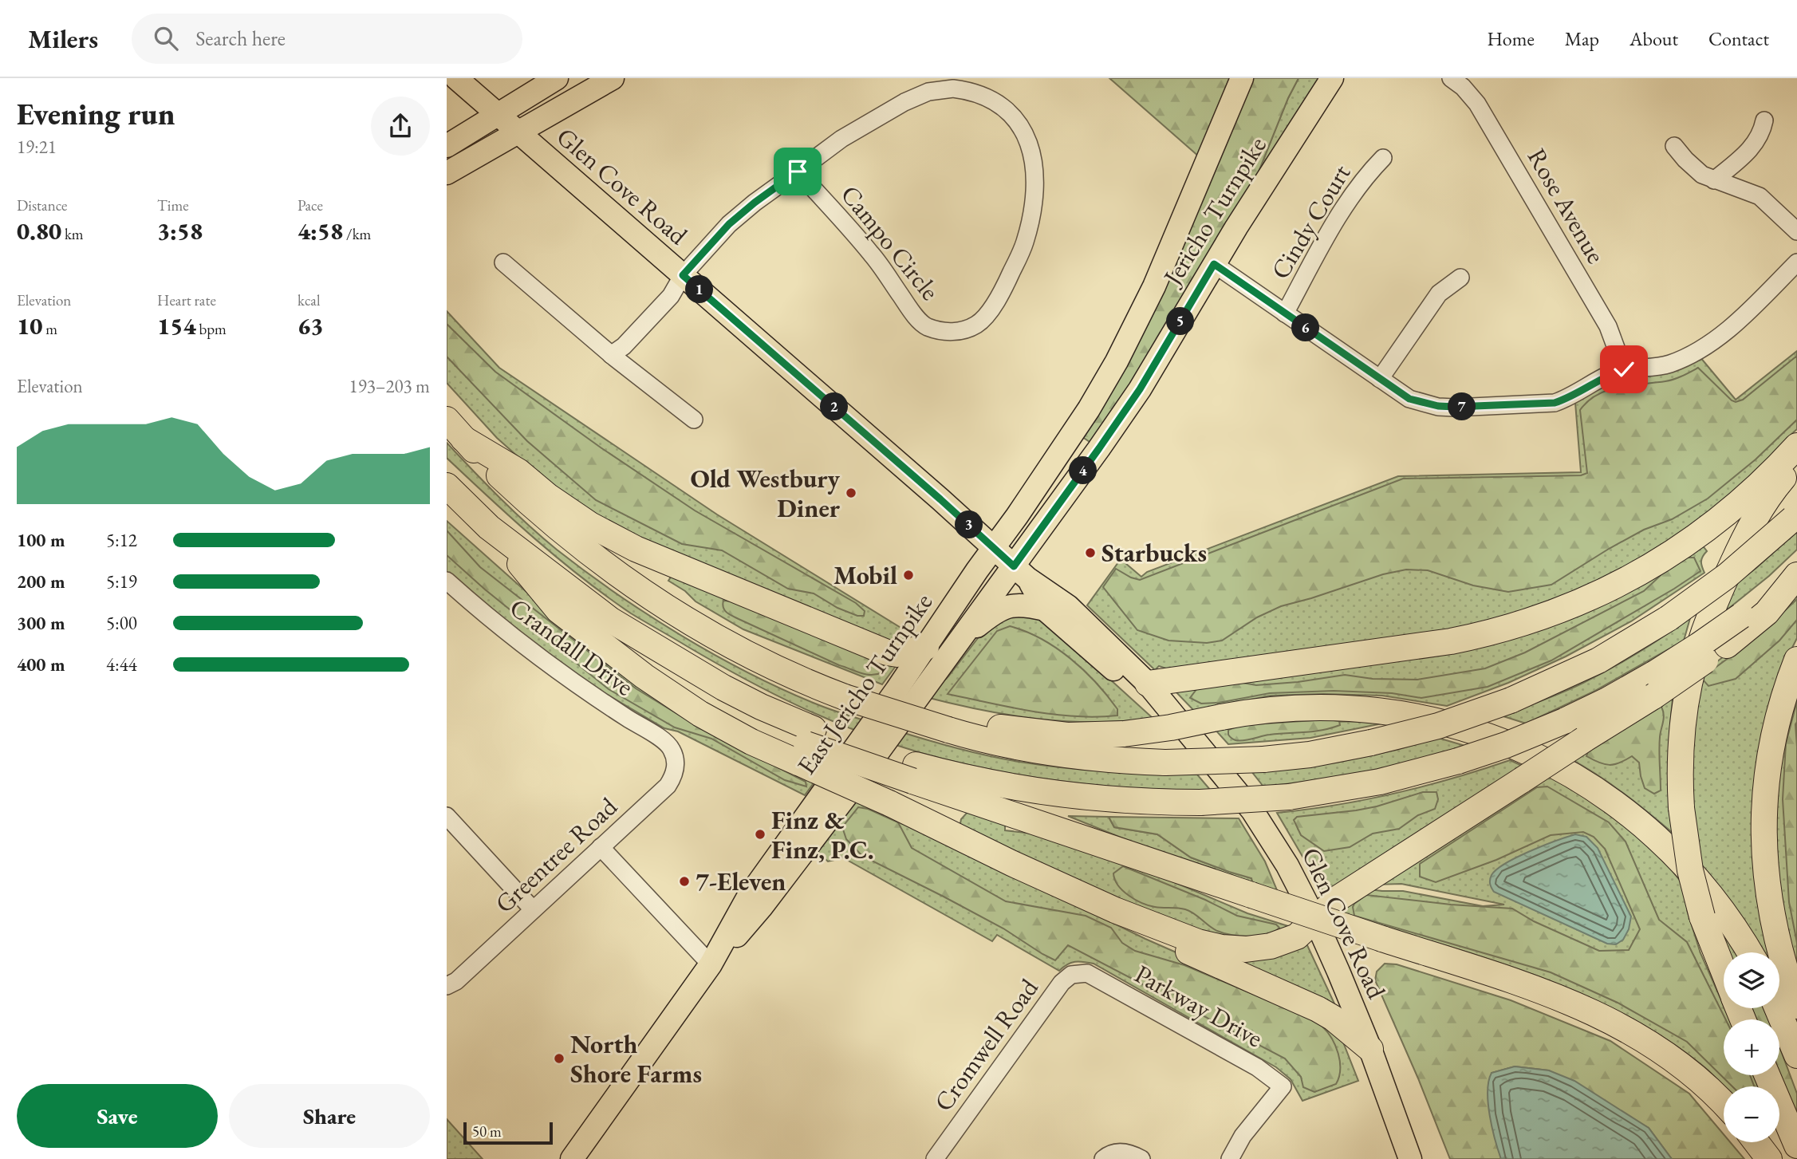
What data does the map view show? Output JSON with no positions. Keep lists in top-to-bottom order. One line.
{"streets":{"main road":["Glen Cove Road","Jericho Turnpike","East Jericho Turnpike"],"street":["Rose Avenue","Cindy Court","Campo Circle","Crandall Drive","Greentree Road","Parkway Drive","Cromwell Road"]},"crossings":[["Glen Cove Road","Jericho Turnpike"],["Glen Cove Road","Campo Circle"],["Glen Cove Road","East Jericho Turnpike"],["Jericho Turnpike","East Jericho Turnpike"],["Crandall Drive","Greentree Road"],["Parkway Drive","Cromwell Road"]],"places":["Old Westbury Diner","Starbucks","Mobil","Finz & Finz, P.C.","7-Eleven","North Shore Farms"],"scale_bar":"50 m","page":{"header":"Milers","search":"Search here","nav":["Home","Map","About","Contact"],"heading":["Evening run","19:21"],"stats":[["Distance","0.80 km"],["Time","3:58"],["Pace","4:58 /km"],["Elevation","10 m"],["Heart rate","154 bpm"],["kcal","63"]],"pins":["1","5","6","2","7","4","3"],"chart":["Elevation","193–203 m"],"list":[{"name":"100 m","note":"5:12"},{"name":"200 m","note":"5:19"},{"name":"300 m","note":"5:00"},{"name":"400 m","note":"4:44"}],"map_buttons":["+","−"],"buttons":["Save","Share"],"scale":"50 m"}}
